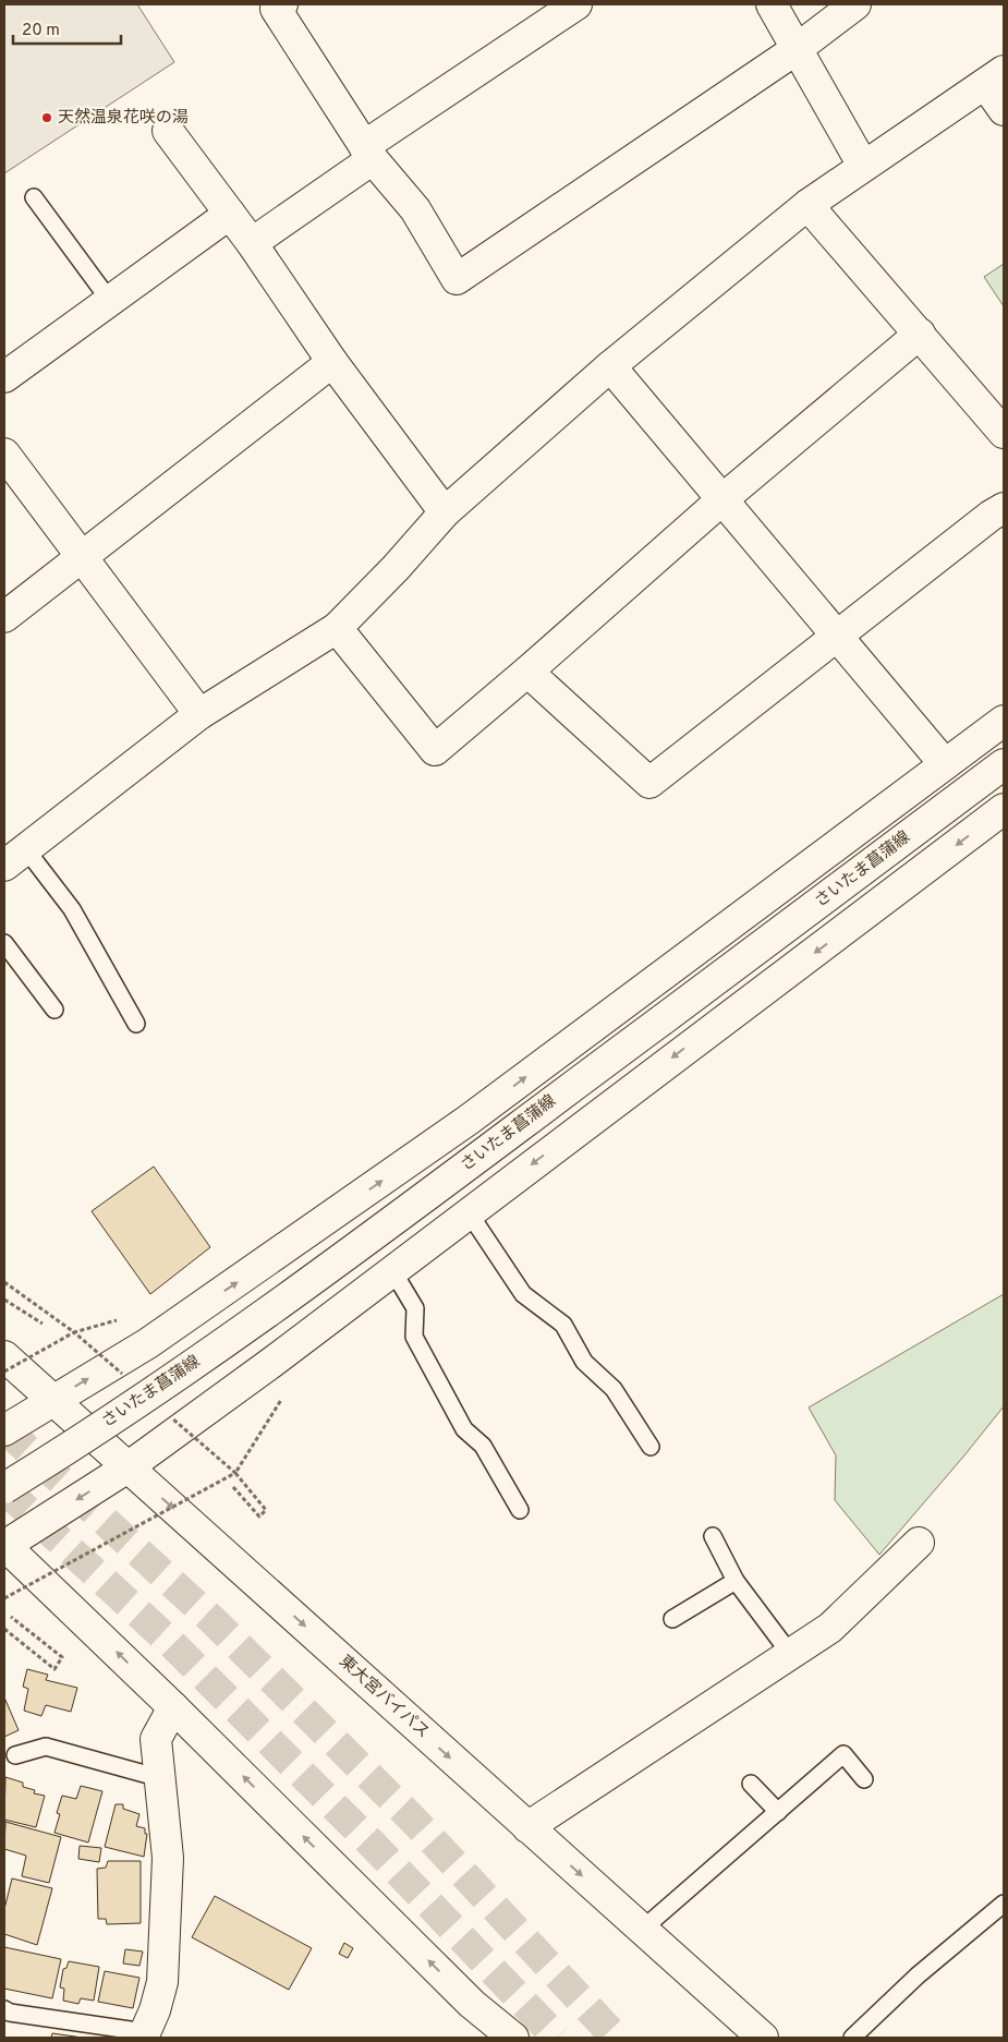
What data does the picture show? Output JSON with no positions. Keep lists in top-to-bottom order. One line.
{"streets":{"main road":["さいたま菖蒲線","東大宮バイパス"]},"places":["天然温泉花咲の湯"],"scale_bar":"20 m"}
